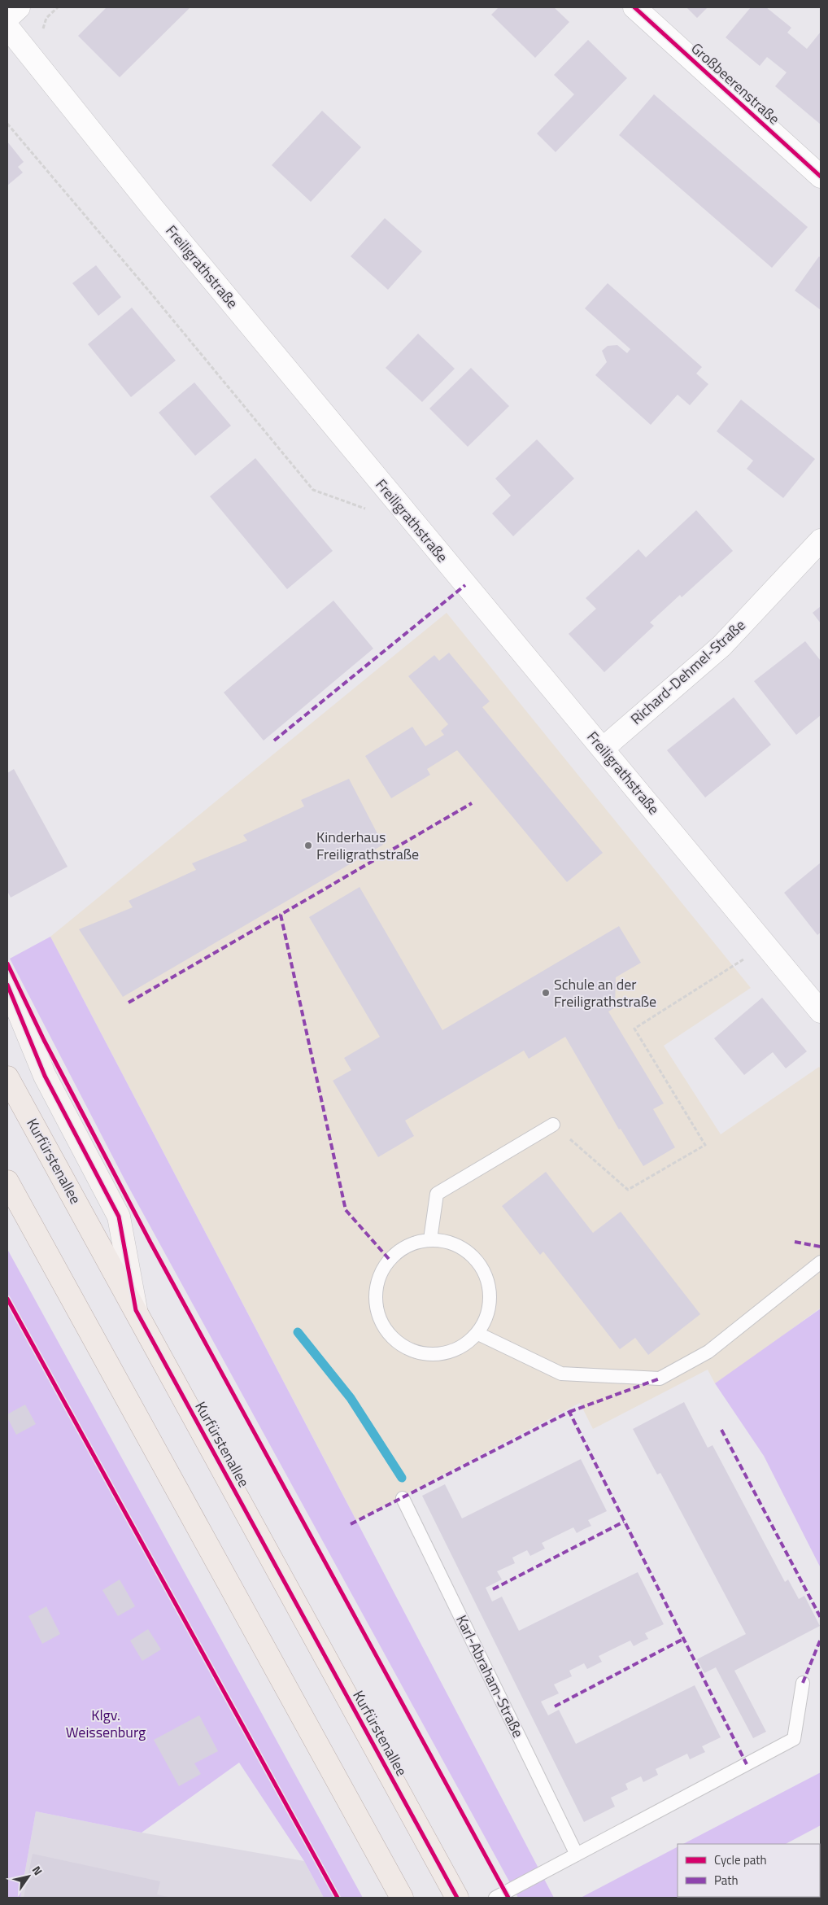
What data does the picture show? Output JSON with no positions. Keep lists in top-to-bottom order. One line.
{"streets":{"main road":["Kurfürstenallee"],"street":["Großbeerenstraße","Freiligrathstraße","Richard-Dehmel-Straße"],"lane":["Karl-Abraham-Straße"]},"crossings":[["Freiligrathstraße","Richard-Dehmel-Straße"]],"parks":["Klgv. Weissenburg"],"places":["Kinderhaus Freiligrathstraße","Schule an der Freiligrathstraße"],"legend":["Cycle path","Path"],"north":"top right"}
